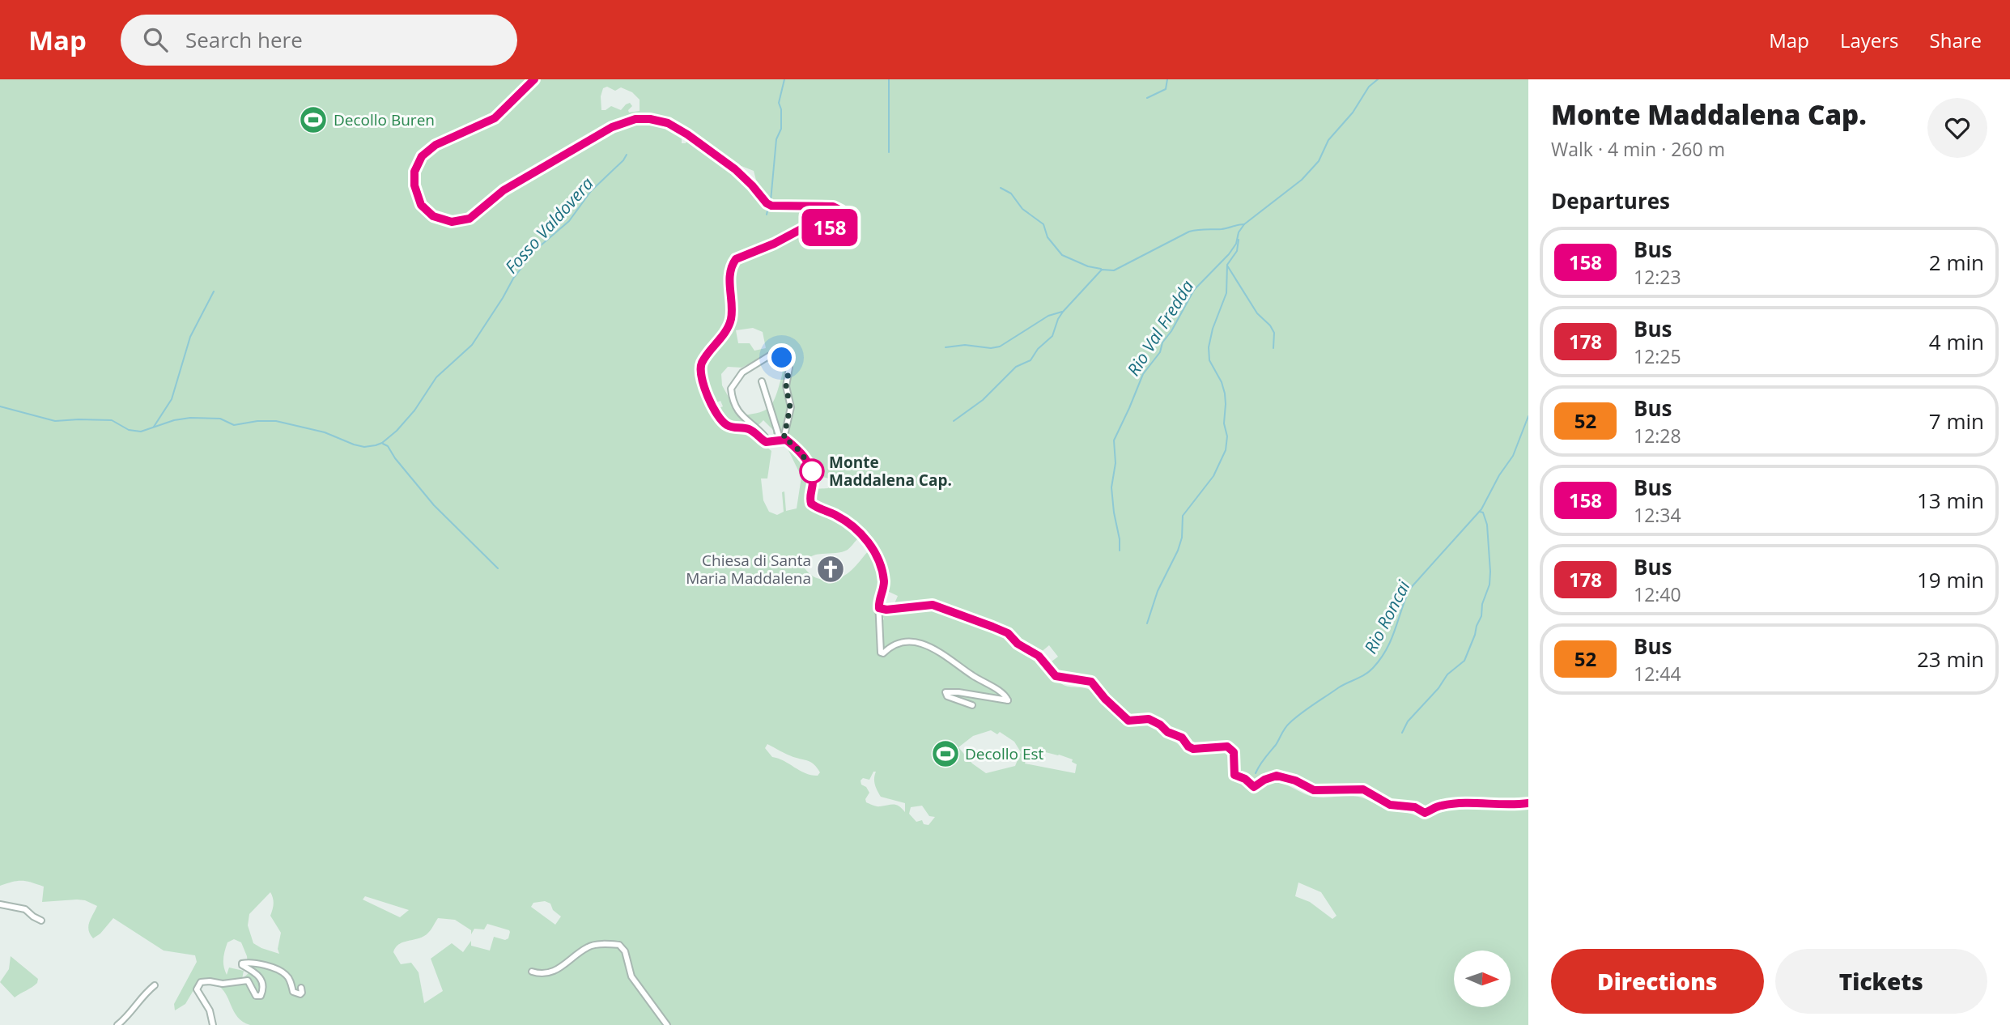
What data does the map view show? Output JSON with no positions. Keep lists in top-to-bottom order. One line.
{"water":["Fosso Valdovera","Rio Val Fredda","Rio Roncai"],"places":{"sports":["Decollo Buren","Decollo Est"],"other":["Monte Maddalena Cap."],"church":["Chiesa di Santa Maria Maddalena"]},"lines":["bus line 158"],"north":"right","page":{"header":"Map","search":"Search here","nav":["Map","Layers","Share"],"on_map":"158","heading":[["Monte Maddalena Cap.","Walk · 4 min · 260 m"],"Departures"],"list":[{"mark":"158","name":"Bus","note":"12:23","value":"2 min"},{"mark":"178","name":"Bus","note":"12:25","value":"4 min"},{"mark":"52","name":"Bus","note":"12:28","value":"7 min"},{"mark":"158","name":"Bus","note":"12:34","value":"13 min"},{"mark":"178","name":"Bus","note":"12:40","value":"19 min"},{"mark":"52","name":"Bus","note":"12:44","value":"23 min"}],"buttons":["Directions","Tickets"]}}
